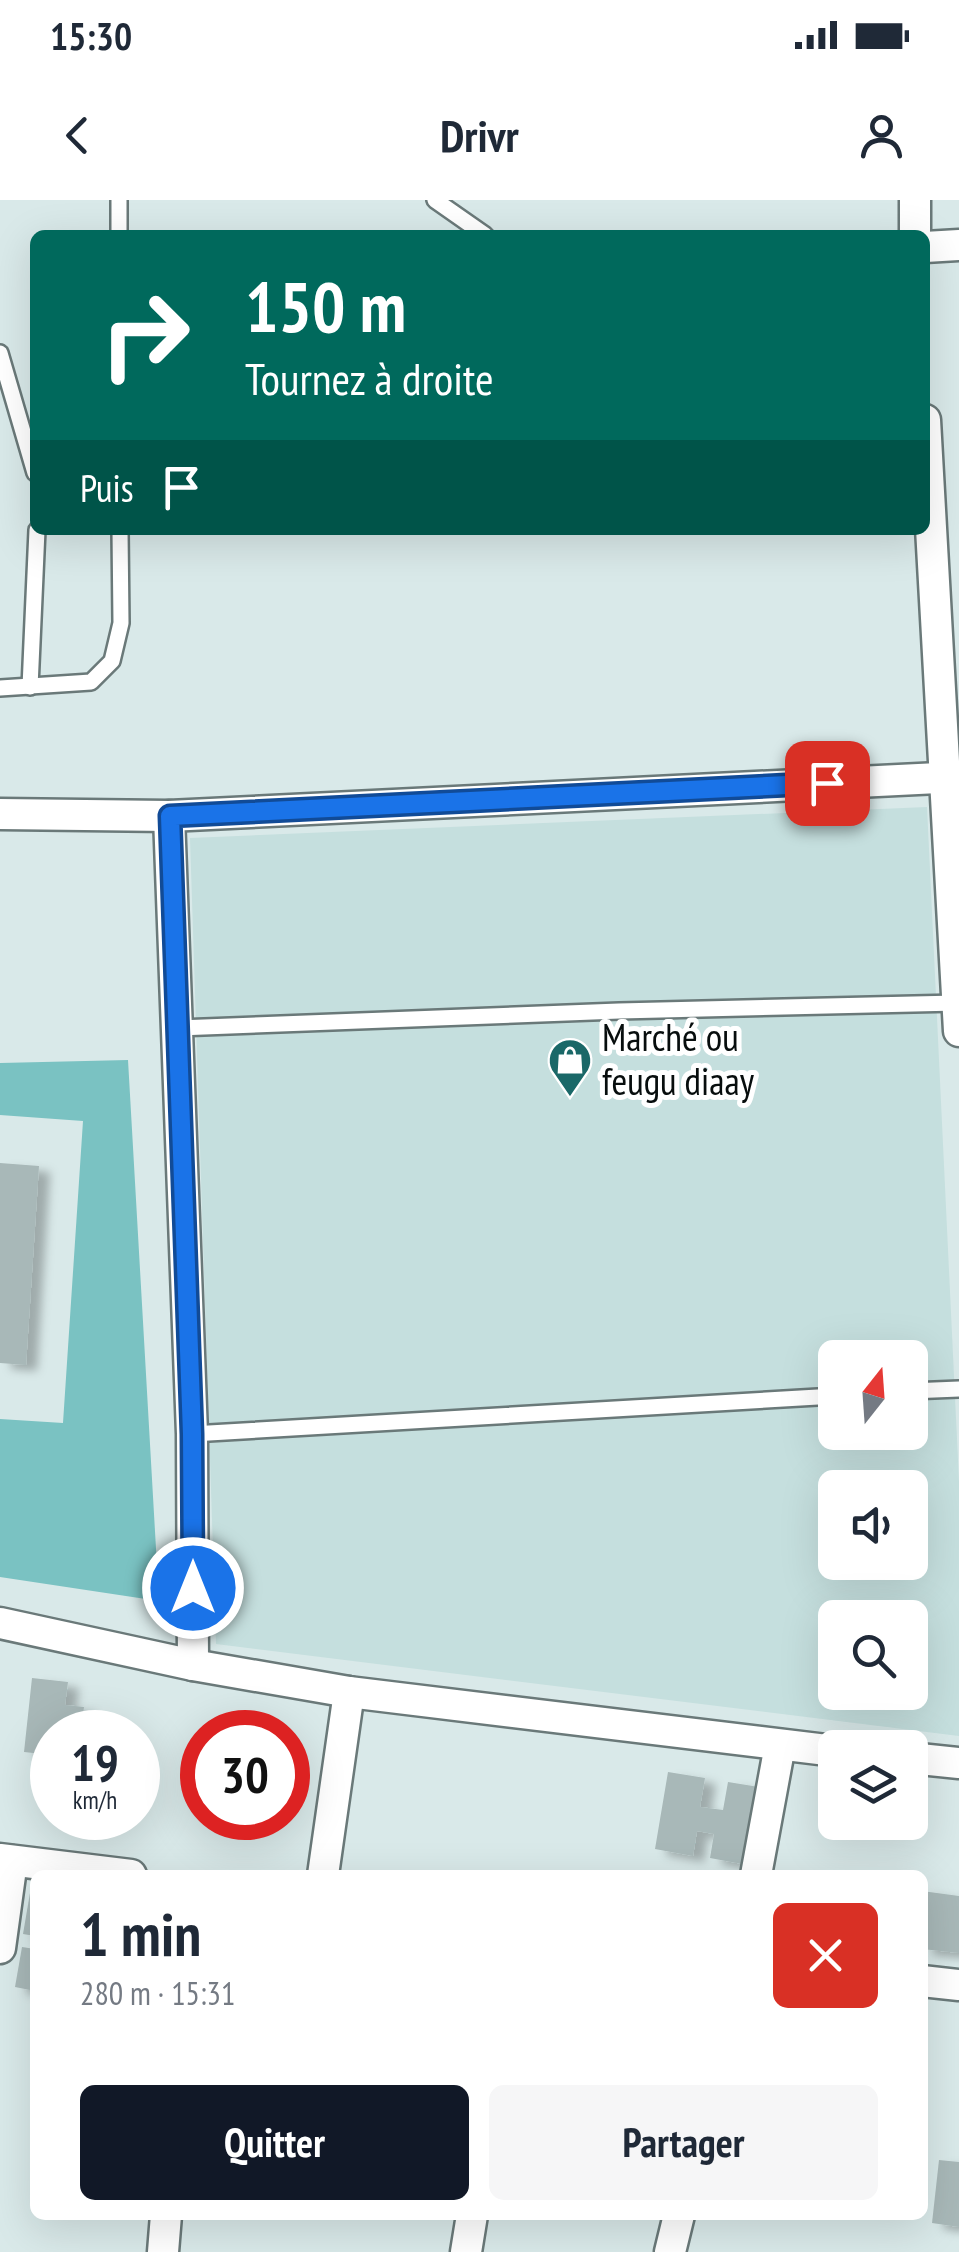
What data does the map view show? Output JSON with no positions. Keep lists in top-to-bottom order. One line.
{"places":{"shop":["Marché ou feugu diaay"]},"north":"top","page":{"status":"15:30","header":"Drivr","turn":["150 m","Tournez à droite"],"then":"Puis","speed":"19 km/h","limit":"30","heading":["1 min","280 m · 15:31"],"buttons":["Quitter","Partager"]}}
